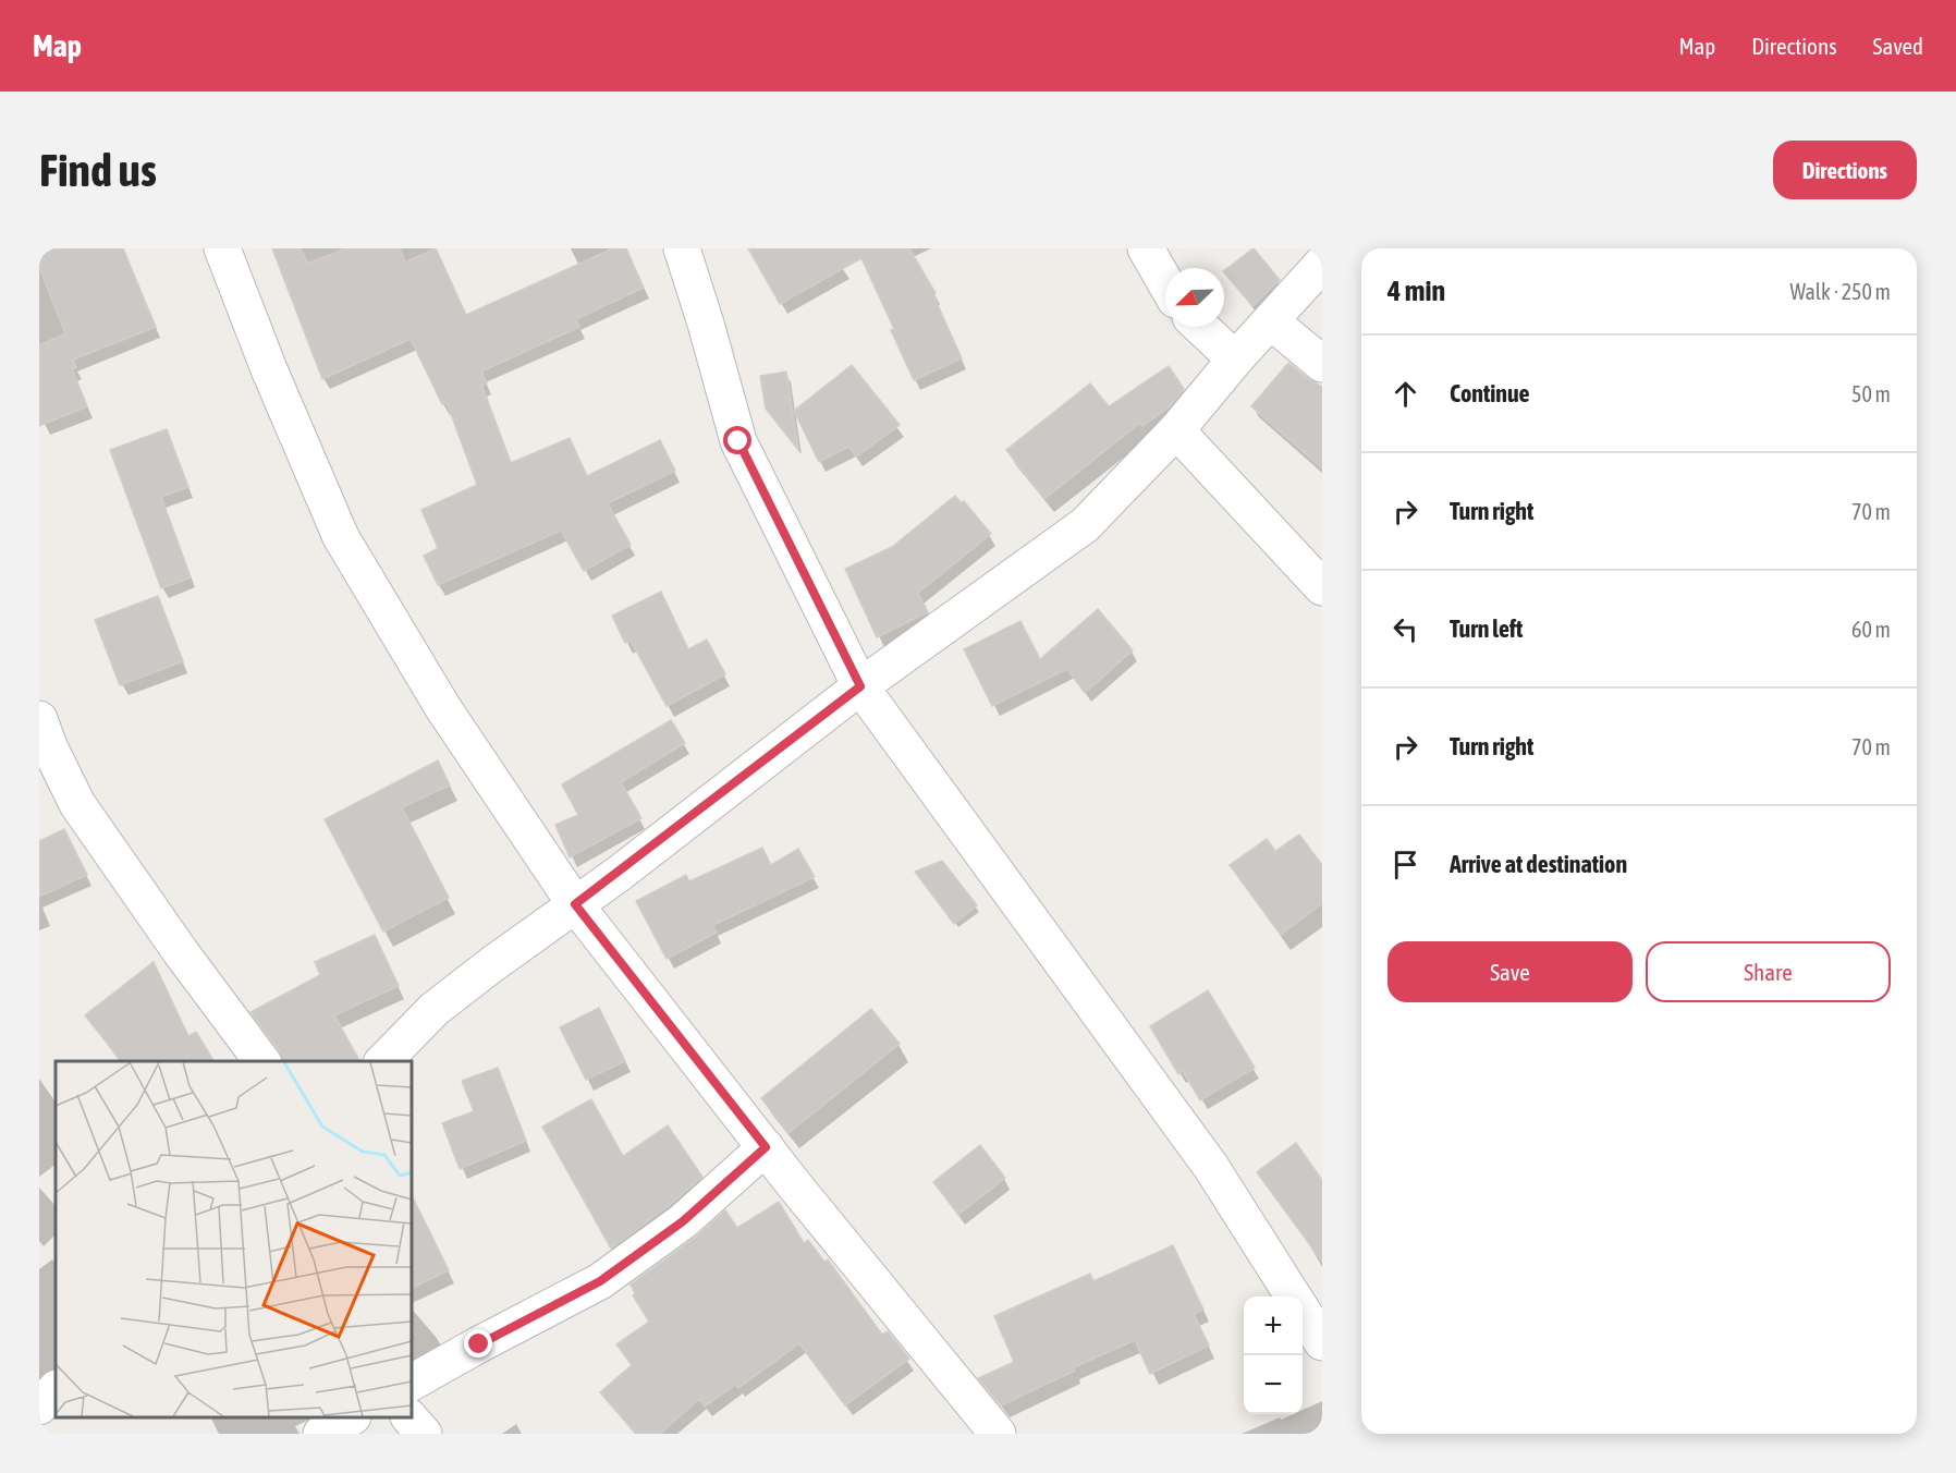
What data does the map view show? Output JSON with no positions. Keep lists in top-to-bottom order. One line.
{"north":"bottom left","page":{"header":"Map","nav":["Map","Directions","Saved"],"buttons":["Directions",["Save","Share"]],"title":"Find us","heading":["4 min","Walk · 250 m"],"list":[["Continue","50 m"],["Turn right","70 m"],["Turn left","60 m"],["Turn right","70 m"],"Arrive at destination"],"map_buttons":["+","−"]}}
